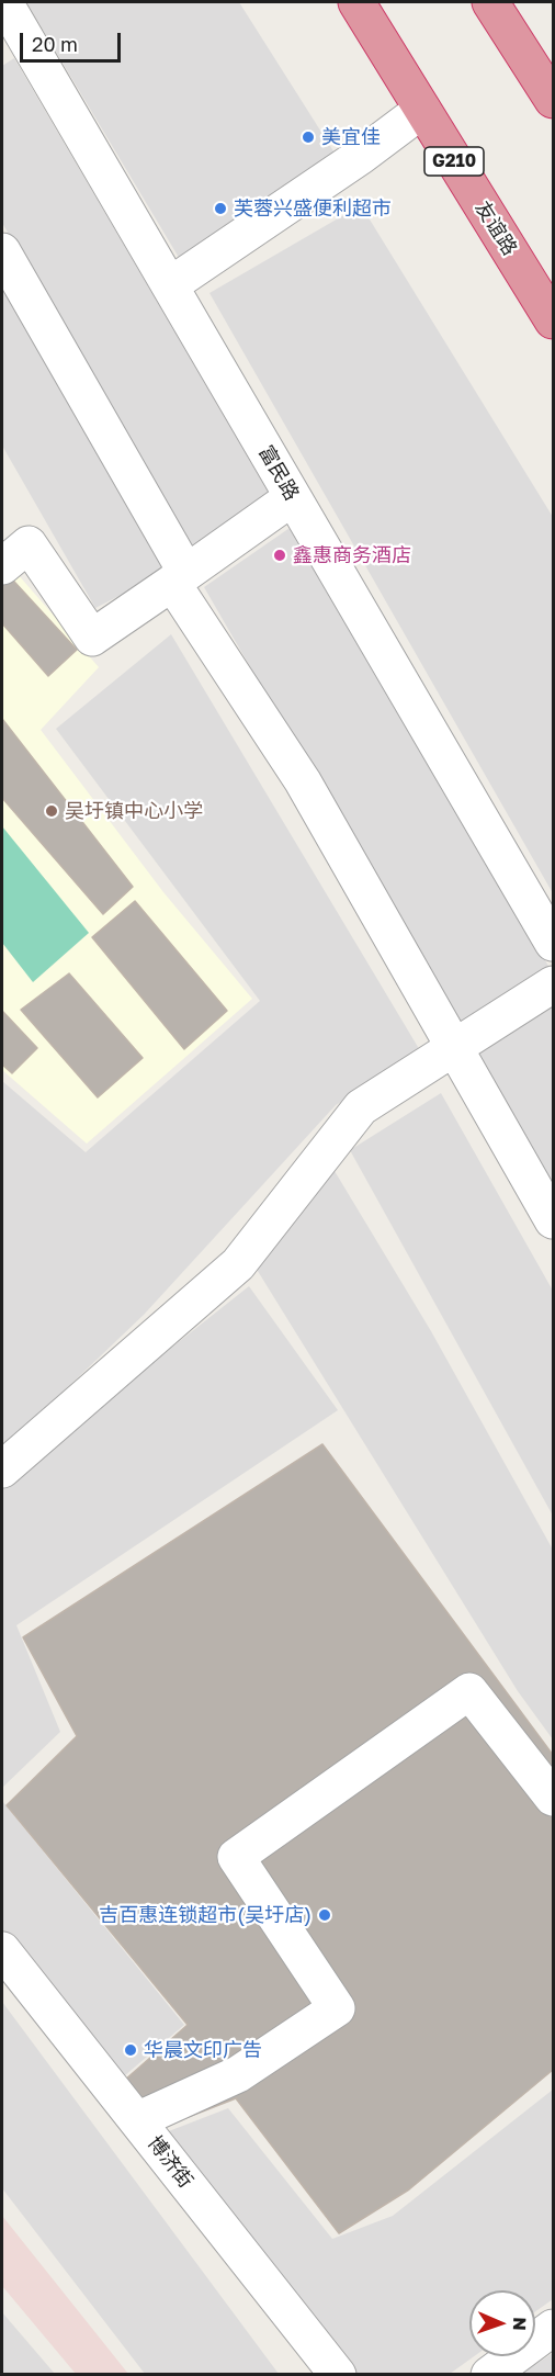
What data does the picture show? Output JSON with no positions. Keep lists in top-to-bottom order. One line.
{"streets":{"highway":["G210","友谊路"],"street":["富民路","博济街"]},"places":["美宜佳","芙蓉兴盛便利超市","鑫惠商务酒店","吴圩镇中心小学","吉百惠连锁超市(吴圩店)","华晨文印广告"],"scale_bar":"20 m","north":"right"}
